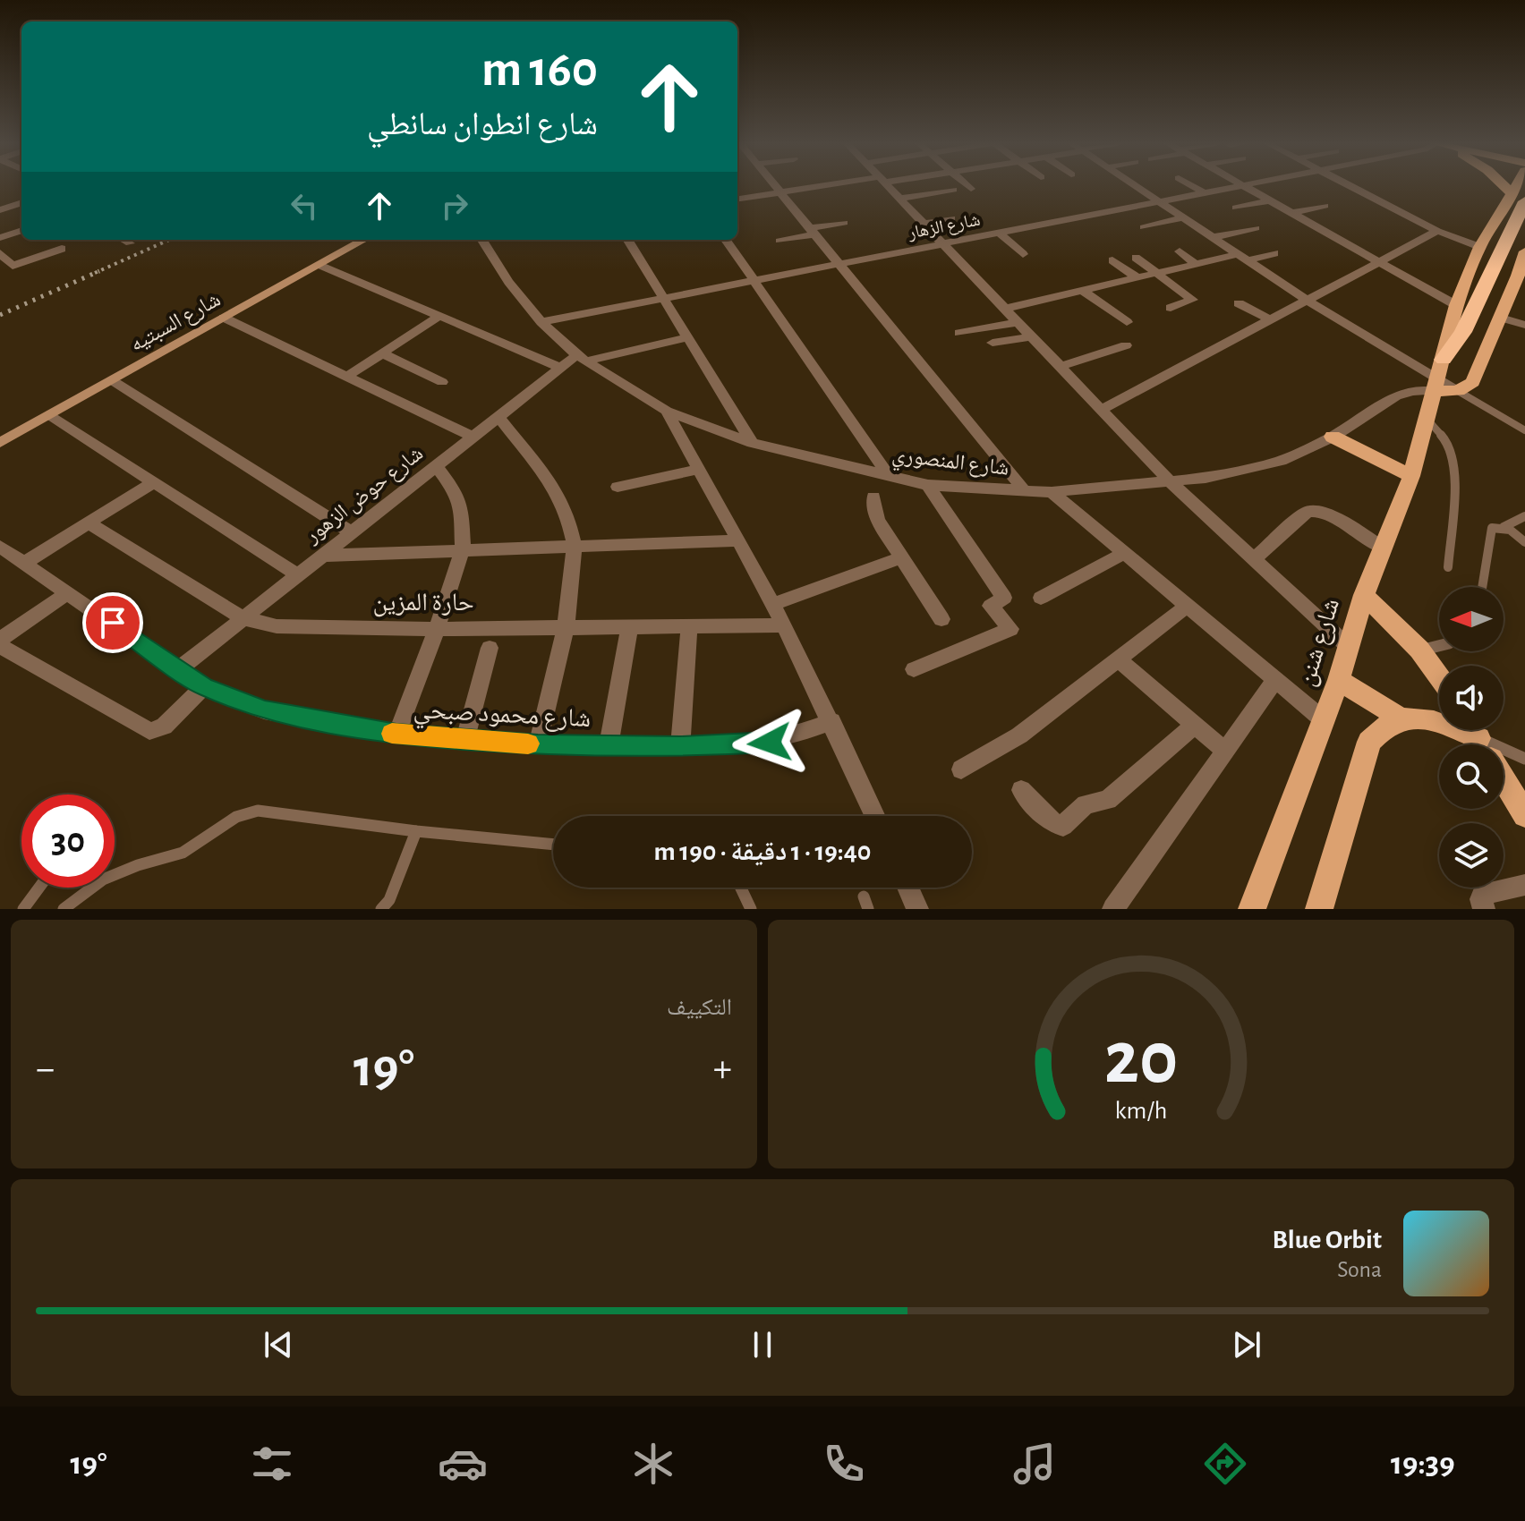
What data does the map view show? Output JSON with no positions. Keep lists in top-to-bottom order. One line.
{"streets":{"main road":["شارع شنن"],"street":["شارع الزهار","شارع السبتيه","شارع المنصوري","شارع حوض الزهور","حارة المزين","شارع محمود صبحي"]},"crossings":[["شارع الزهار","شارع المنصوري"],["شارع المنصوري","شارع حوض الزهور"],["شارع المنصوري","شارع شنن"],["شارع حوض الزهور","حارة المزين"],["شارع حوض الزهور","شارع محمود صبحي"]],"north":"left","page":{"turn":["160 m","شارع انطوان سانطي"],"limit":"30","trip":"19:40 · 1 دقيقة · 190 m","tile":"التكييف","heat":["−","19°","+"],"song":["Blue Orbit","Sona"],"tabs":["19:39","19°"],"gauge":["20","km/h"]}}
